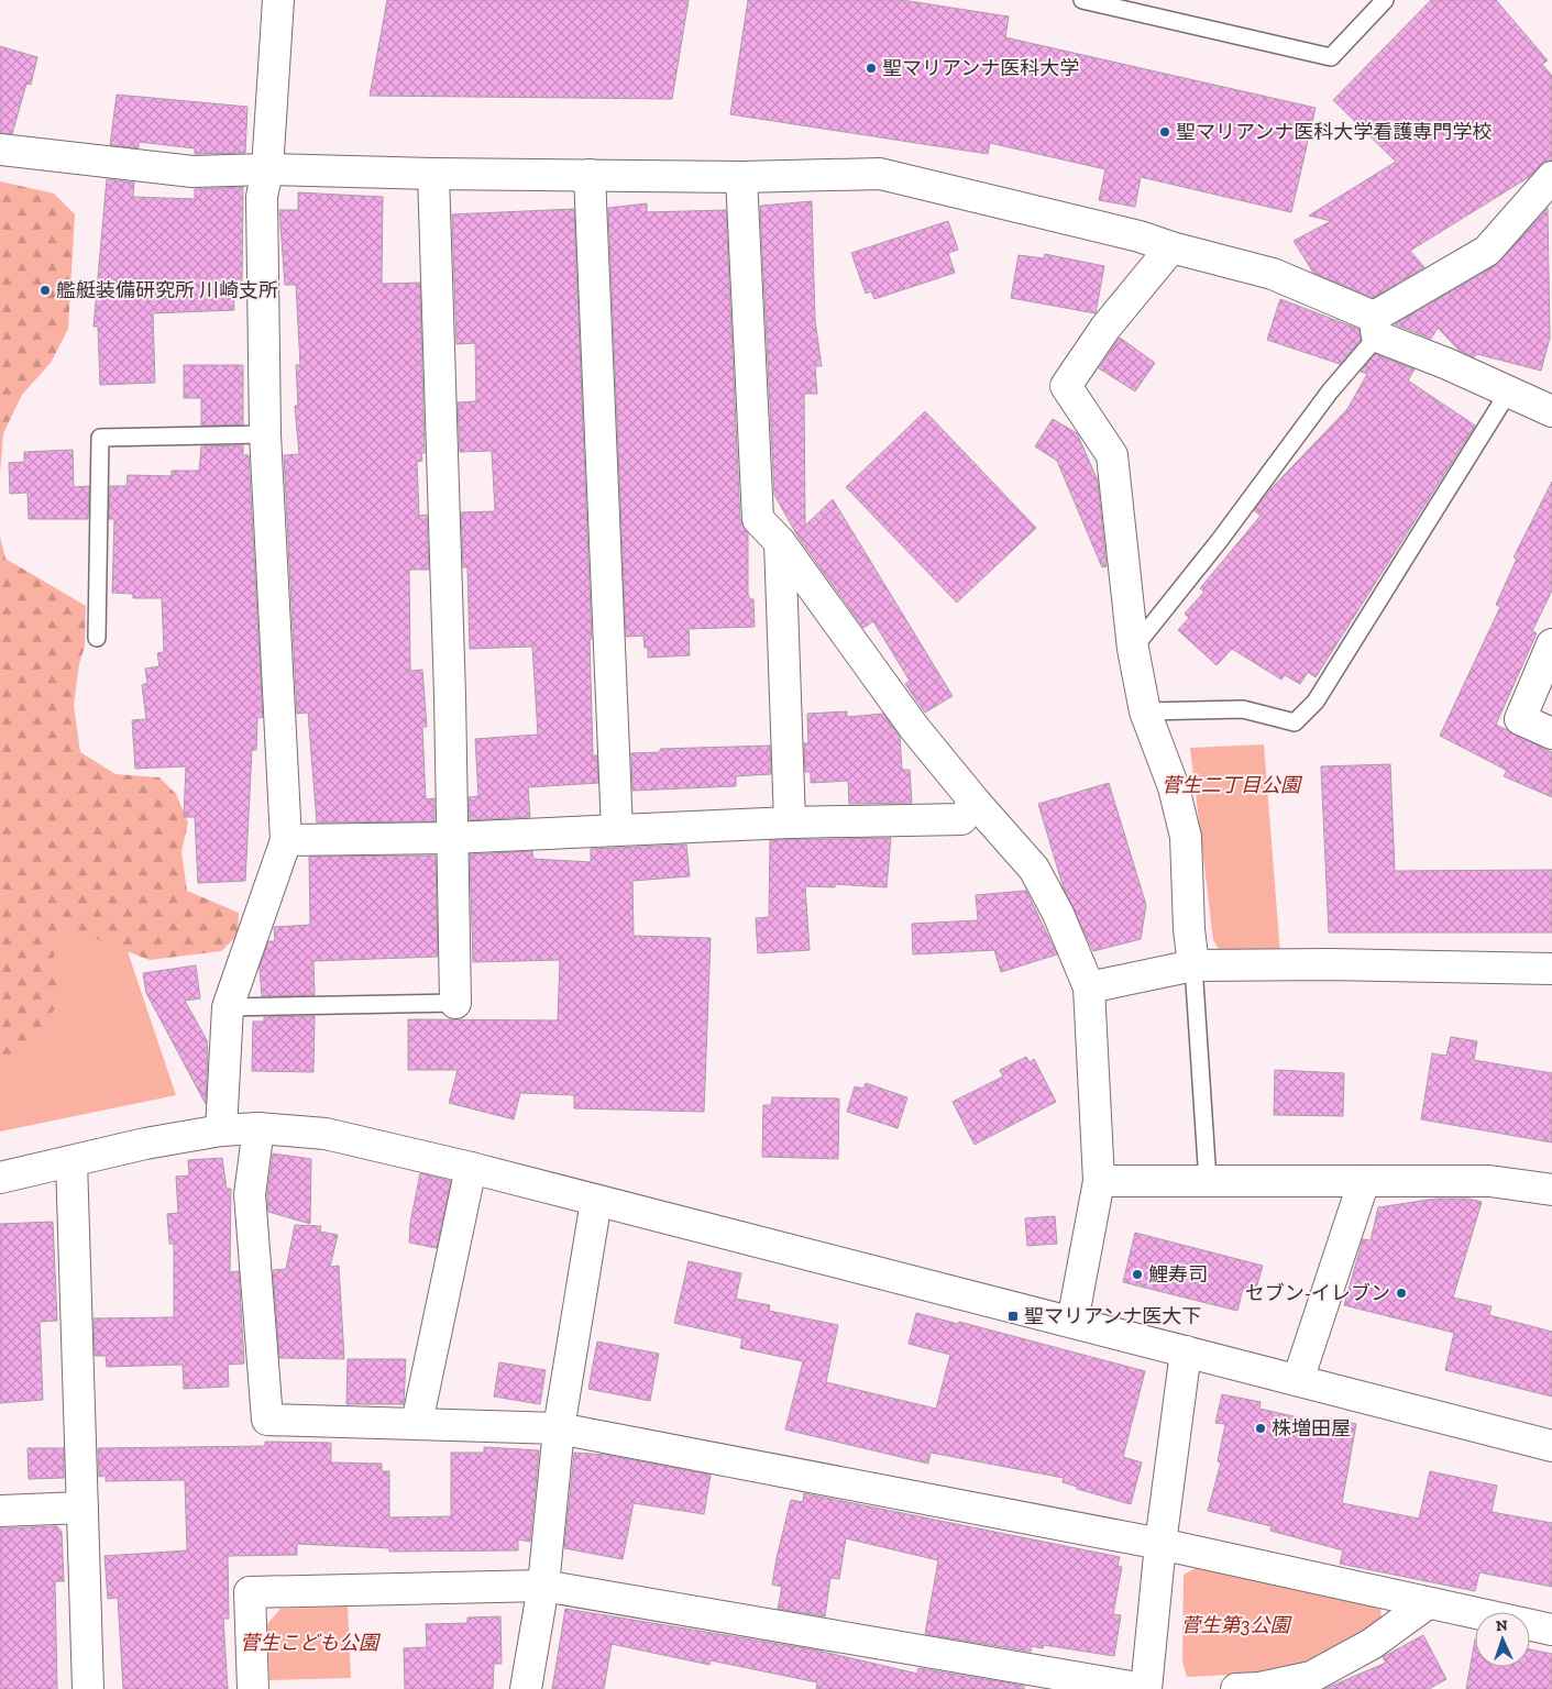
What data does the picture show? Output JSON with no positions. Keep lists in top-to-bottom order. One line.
{"parks":["菅生二丁目公園","菅生第3公園","菅生こども公園"],"places":{"other":["聖マリアンナ医科大学","聖マリアンナ医科大学看護専門学校","艦艇装備研究所 川崎支所","鯉寿司","セブン-イレブン","株増田屋"],"transit":["聖マリアンナ医大下"]},"north":"top"}
